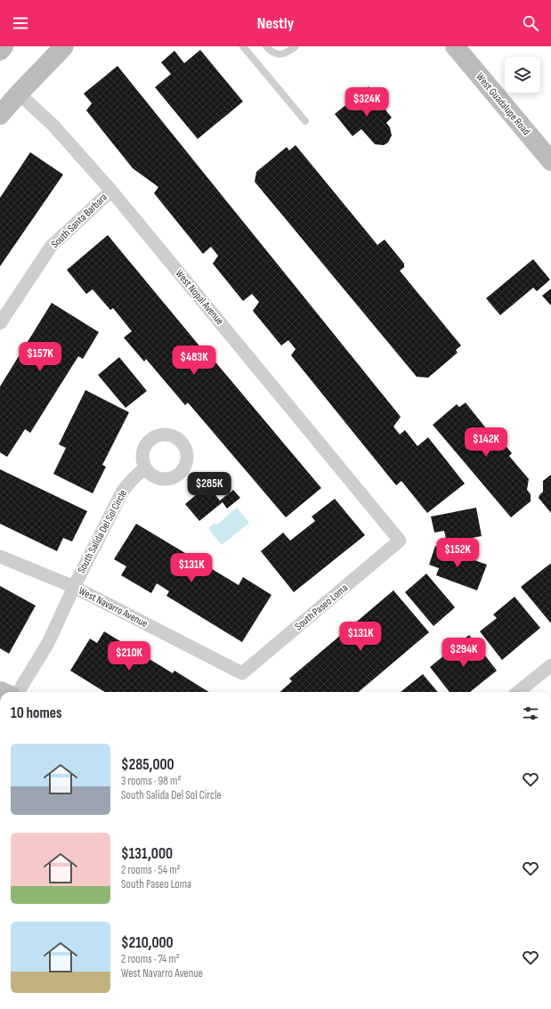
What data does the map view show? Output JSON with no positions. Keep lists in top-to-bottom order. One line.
{"streets":{"main road":["West Guadalupe Road"],"street":["South Santa Barbara","West Nopal Avenue","South Salida Del Sol Circle","West Navarro Avenue","South Paseo Loma"]},"crossings":[["South Santa Barbara","West Nopal Avenue"],["West Nopal Avenue","South Paseo Loma"],["South Salida Del Sol Circle","West Navarro Avenue"],["West Navarro Avenue","South Paseo Loma"]],"page":{"header":"Nestly","price":["$324K","$157K","$483K","$142K","$285K","$152K","$131K","$131K","$294K","$210K"],"heading":"10 homes","list":[{"name":"$285,000","note":"3 rooms · 98 m² · South Salida Del Sol Circle"},{"name":"$131,000","note":"2 rooms · 54 m² · South Paseo Loma"},{"name":"$210,000","note":"2 rooms · 74 m² · West Navarro Avenue"}]}}
